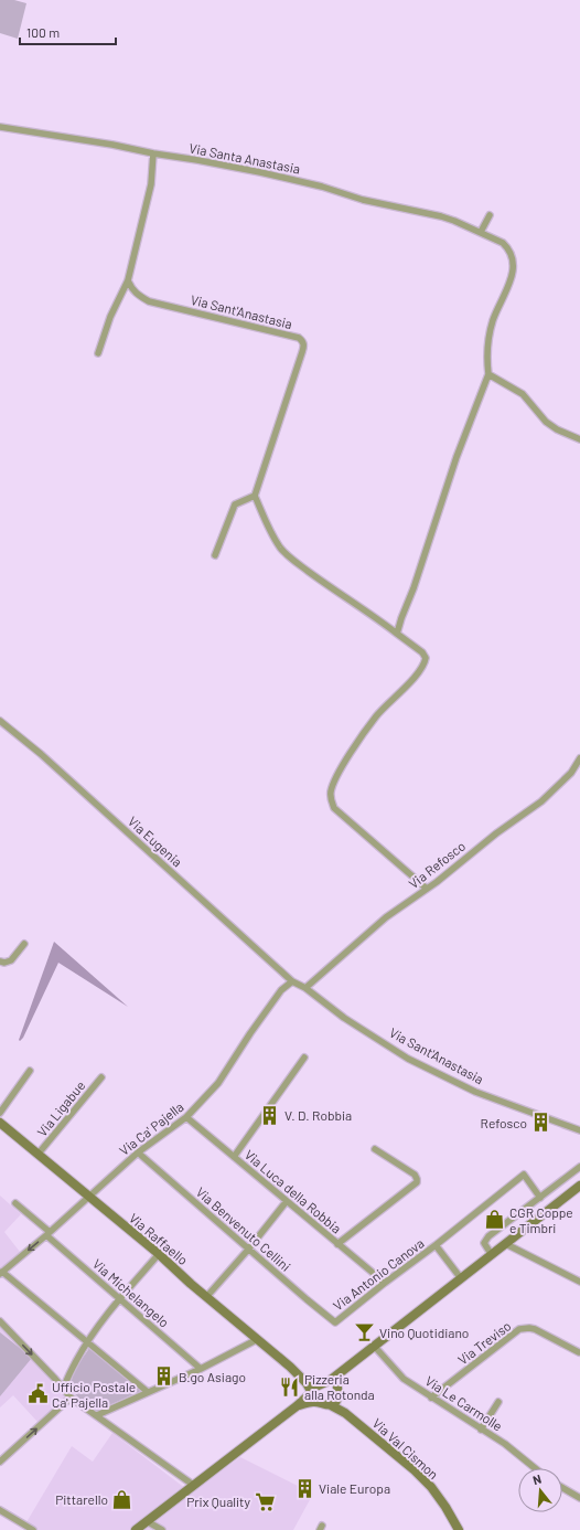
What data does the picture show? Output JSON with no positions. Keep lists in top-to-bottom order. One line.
{"streets":{"main road":["Via Raffaello","Via Val Cismon"],"street":["Via Santa Anastasia","Via Sant'Anastasia","Via Eugenia","Via Refosco","Via Ligabue","Via Ca' Pajella","Via Luca della Robbia","Via Benvenuto Cellini","Via Antonio Canova","Via Michelangelo","Via Treviso","Via Le Carmolle"]},"crossings":[["Via Sant'Anastasia","Via Eugenia"],["Via Sant'Anastasia","Via Refosco"],["Via Sant'Anastasia","Via Ca' Pajella"],["Via Eugenia","Via Ca' Pajella"],["Via Ligabue","Via Raffaello"],["Via Ca' Pajella","Via Luca della Robbia"],["Via Ca' Pajella","Via Benvenuto Cellini"],["Via Ca' Pajella","Via Raffaello"],["Via Ca' Pajella","Via Michelangelo"],["Via Luca della Robbia","Via Antonio Canova"],["Via Benvenuto Cellini","Via Antonio Canova"],["Via Raffaello","Via Val Cismon"],["Via Treviso","Via Le Carmolle"]],"places":{"building":["V. D. Robbia","Refosco","B.go Asiago","Viale Europa"],"shop":["CGR Coppe e Timbri","Pittarello"],"bar":["Vino Quotidiano"],"restaurant":["Pizzeria alla Rotonda"],"public building":["Ufficio Postale Ca' Pajella"],"supermarket":["Prix Quality"]},"scale_bar":"100 m","north":"top"}
